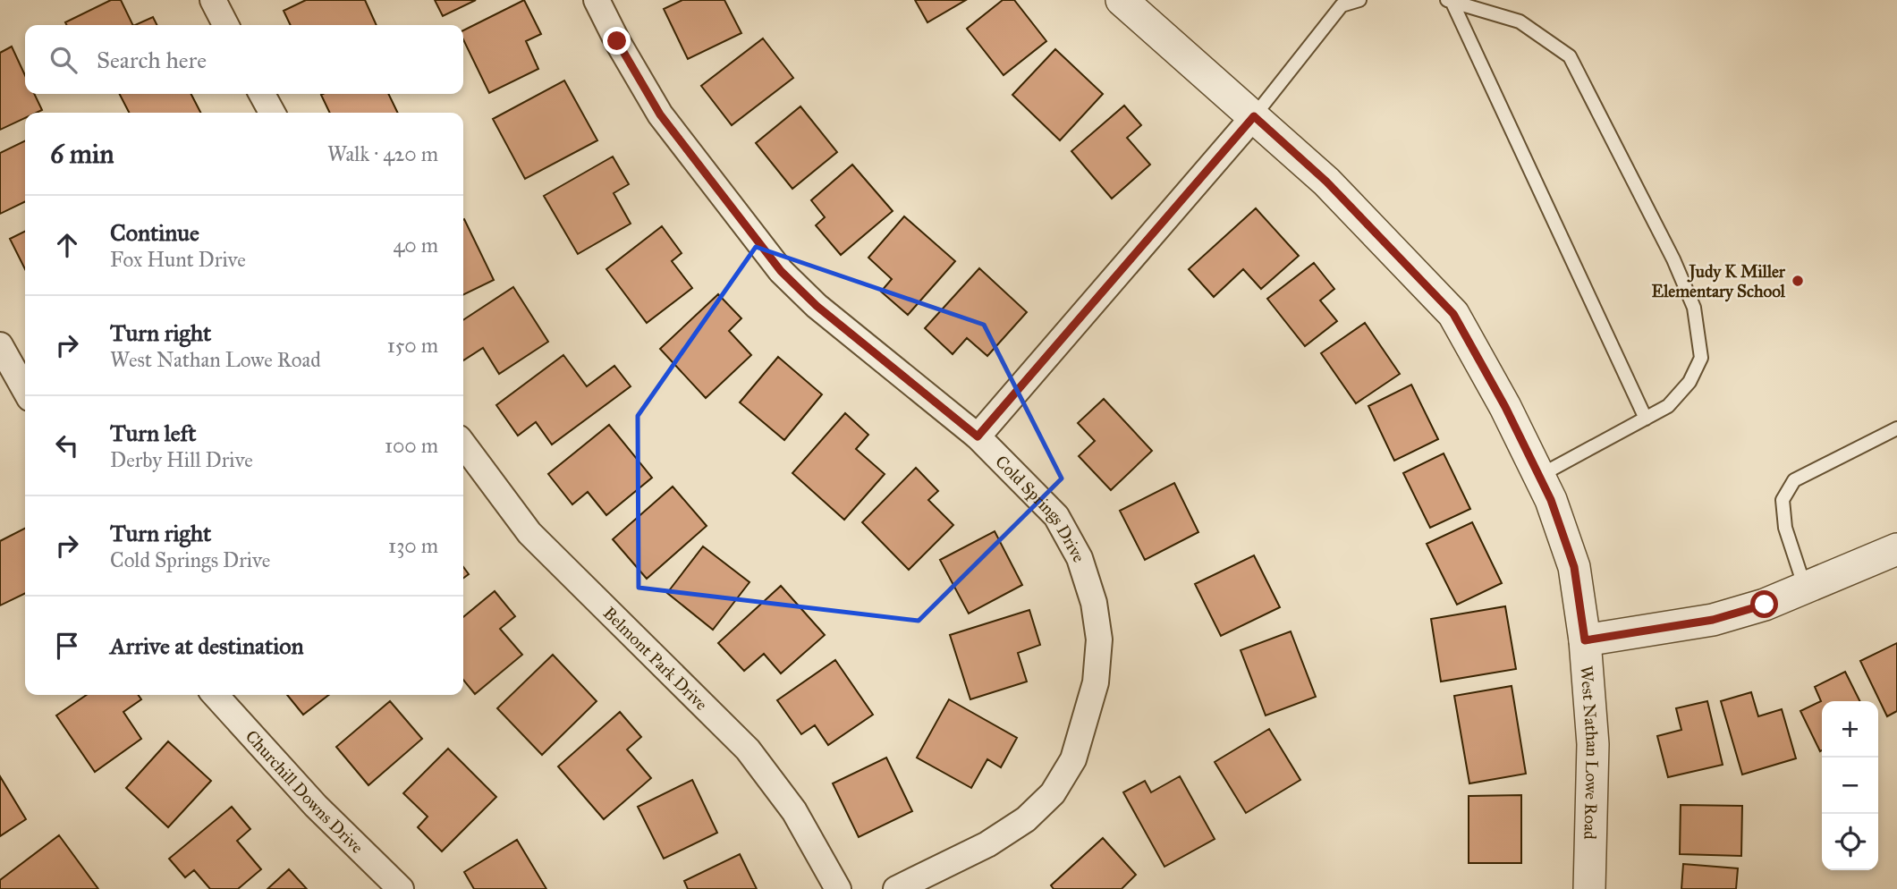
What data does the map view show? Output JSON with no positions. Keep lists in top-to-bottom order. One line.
{"streets":{"street":["Cold Springs Drive","Belmont Park Drive","West Nathan Lowe Road","Churchill Downs Drive"]},"places":["Judy K Miller Elementary School"],"page":{"search":"Search here","heading":["6 min","Walk · 420 m"],"list":[["Continue","Fox Hunt Drive","40 m"],["Turn right","West Nathan Lowe Road","150 m"],["Turn left","Derby Hill Drive","100 m"],["Turn right","Cold Springs Drive","130 m"],"Arrive at destination"],"map_buttons":["+","−"]}}
